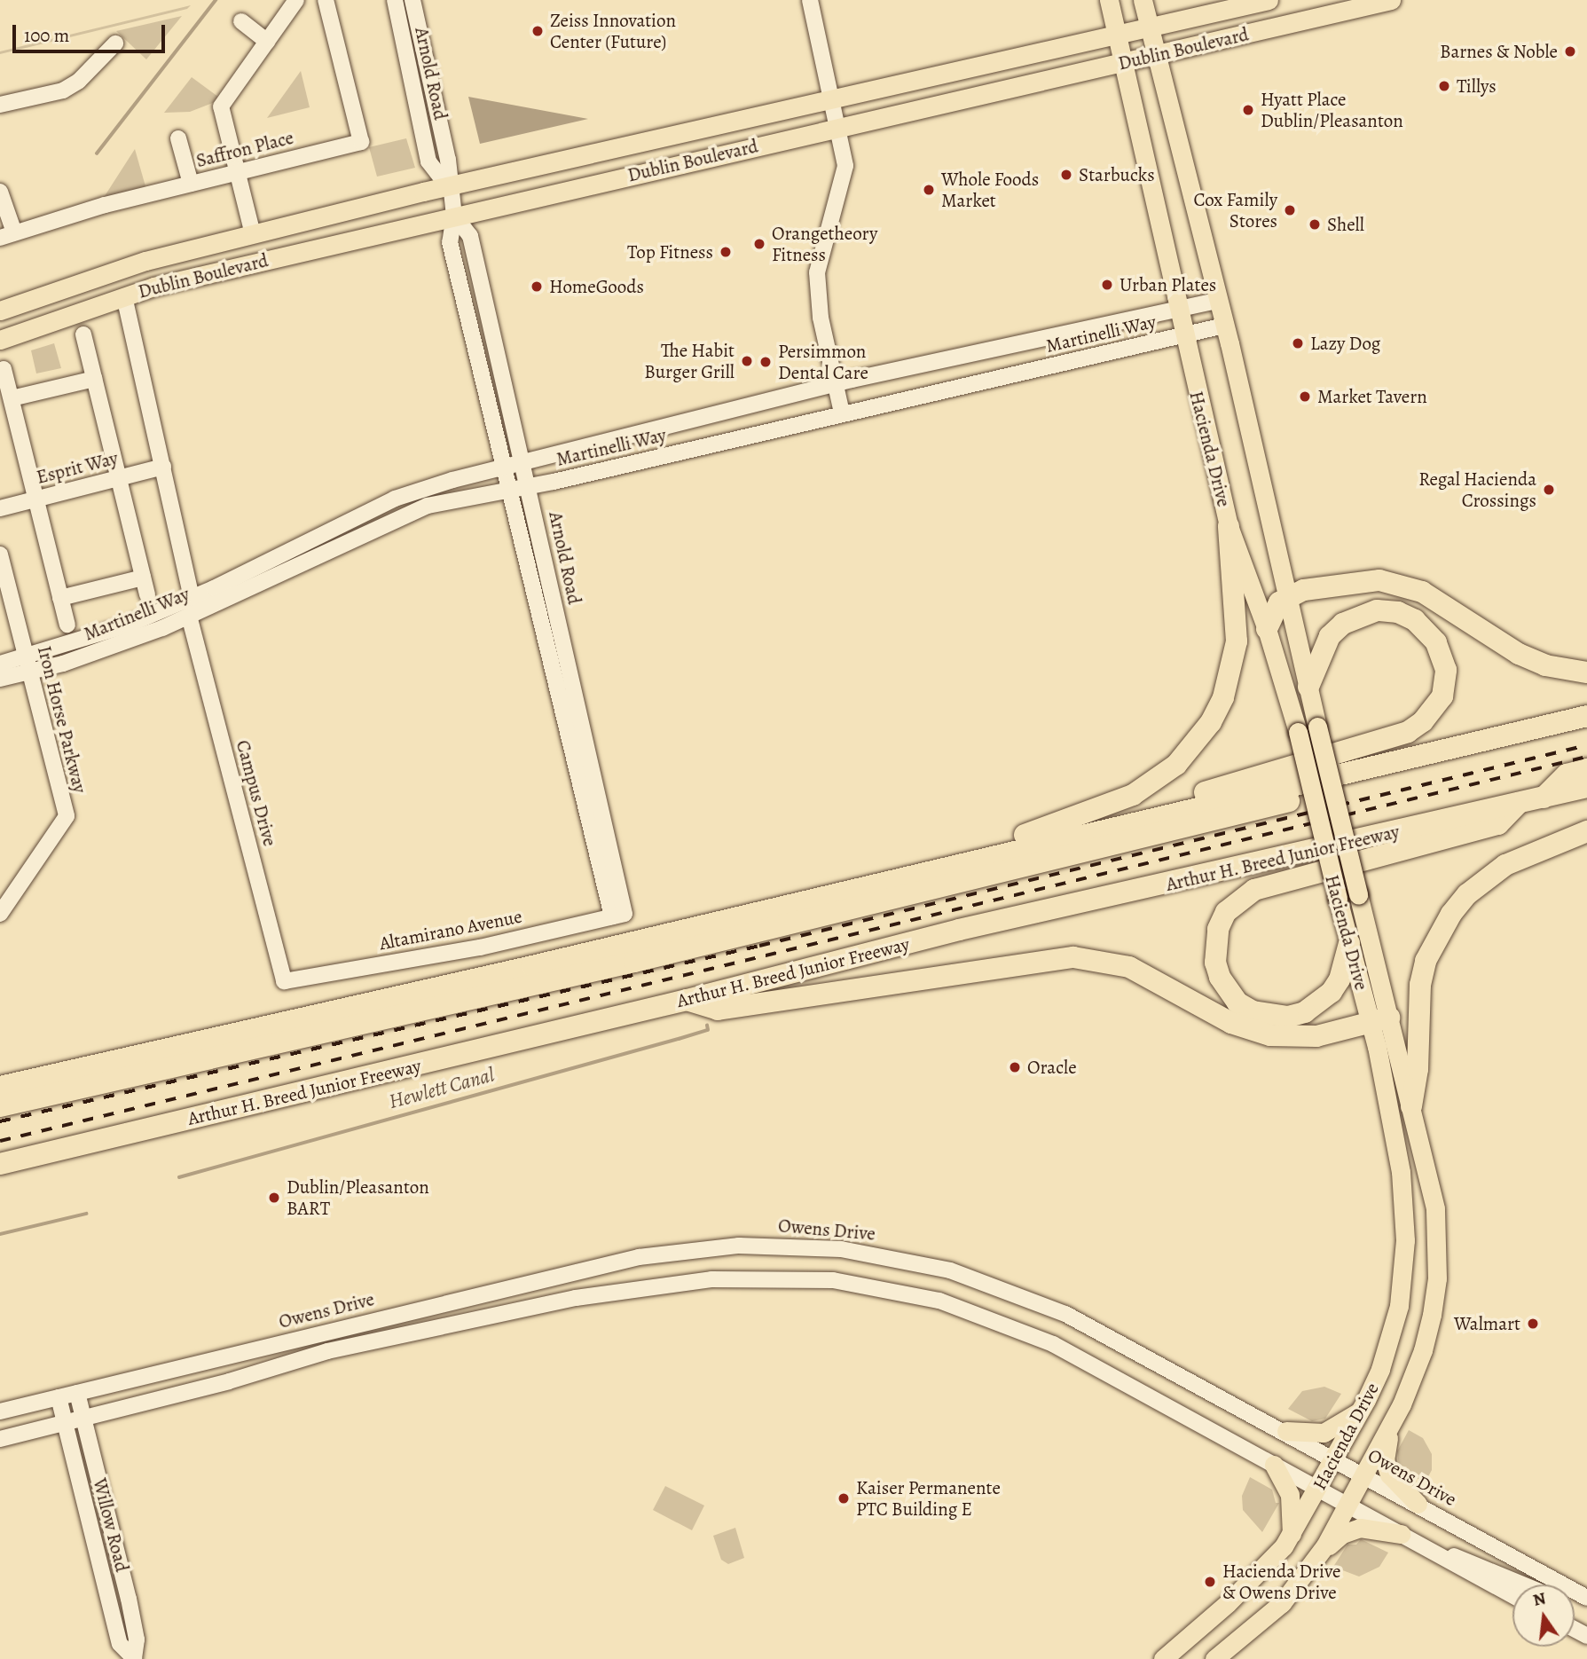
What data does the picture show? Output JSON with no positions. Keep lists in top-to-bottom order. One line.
{"streets":{"highway":["Arthur H. Breed Junior Freeway"],"main road":["Dublin Boulevard","Hacienda Drive"],"street":["Arnold Road","Saffron Place","Martinelli Way","Esprit Way","Iron Horse Parkway","Campus Drive","Altamirano Avenue","Owens Drive","Willow Road"]},"crossings":[["Dublin Boulevard","Arnold Road"],["Dublin Boulevard","Hacienda Drive"],["Dublin Boulevard","Campus Drive"],["Arnold Road","Martinelli Way"],["Arnold Road","Altamirano Avenue"],["Martinelli Way","Hacienda Drive"],["Martinelli Way","Iron Horse Parkway"],["Martinelli Way","Campus Drive"],["Hacienda Drive","Owens Drive"],["Esprit Way","Campus Drive"],["Campus Drive","Altamirano Avenue"],["Owens Drive","Willow Road"]],"water":["Hewlett Canal"],"places":["Zeiss Innovation Center (Future)","Barnes & Noble","Tillys","Hyatt Place Dublin/Pleasanton","Starbucks","Whole Foods Market","Cox Family Stores","Shell","Orangetheory Fitness","Top Fitness","Urban Plates","HomeGoods","Lazy Dog","The Habit Burger Grill","Persimmon Dental Care","Market Tavern","Regal Hacienda Crossings","Oracle","Dublin/Pleasanton BART","Walmart","Kaiser Permanente PTC Building E","Hacienda Drive & Owens Drive"],"scale_bar":"100 m","north":"top"}
